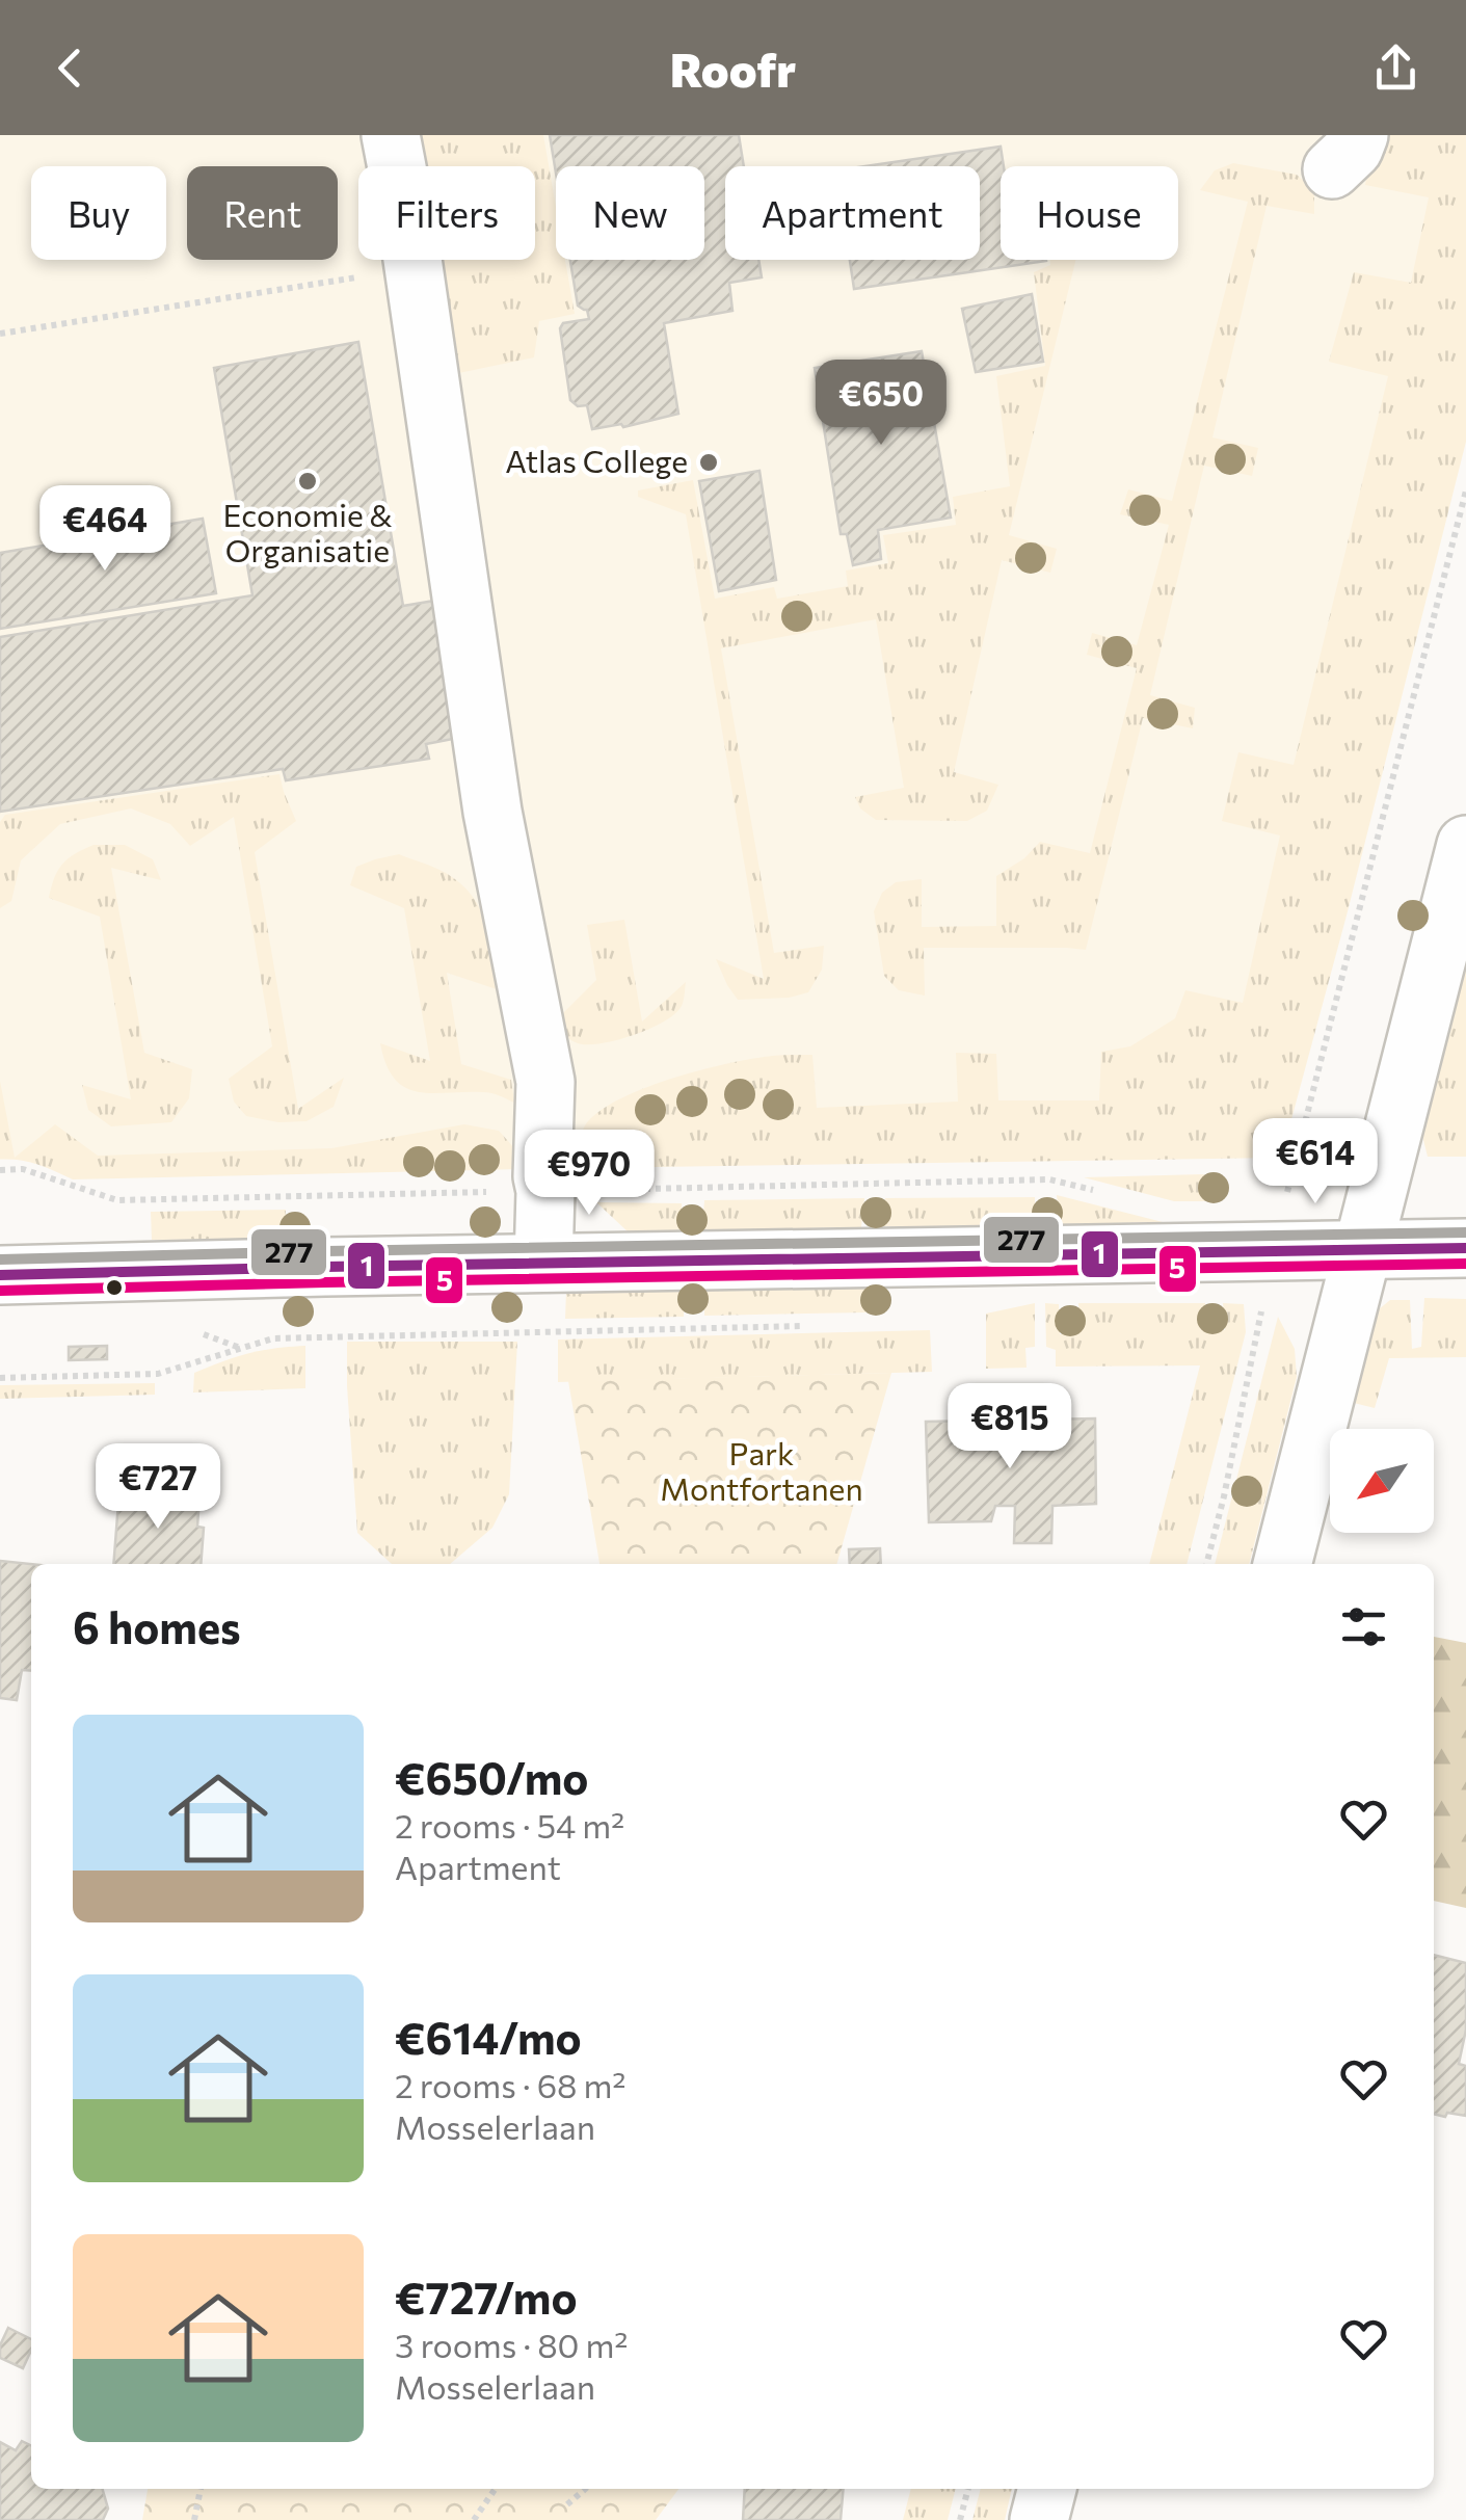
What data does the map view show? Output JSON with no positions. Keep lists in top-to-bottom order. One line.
{"parks":["Park Montfortanen"],"places":["Atlas College","Economie & Organisatie"],"lines":["transit line 277","transit line 1","transit line 5"],"north":"bottom left","page":{"header":"Roofr","chip":["Buy","Rent","Filters","New","Apartment","House"],"price":["€650","€464","€614","€970","€815","€727"],"heading":"6 homes","list":[{"name":"€650/mo","note":"2 rooms · 54 m² · Apartment"},{"name":"€614/mo","note":"2 rooms · 68 m² · Mosselerlaan"},{"name":"€727/mo","note":"3 rooms · 80 m² · Mosselerlaan"}]}}
